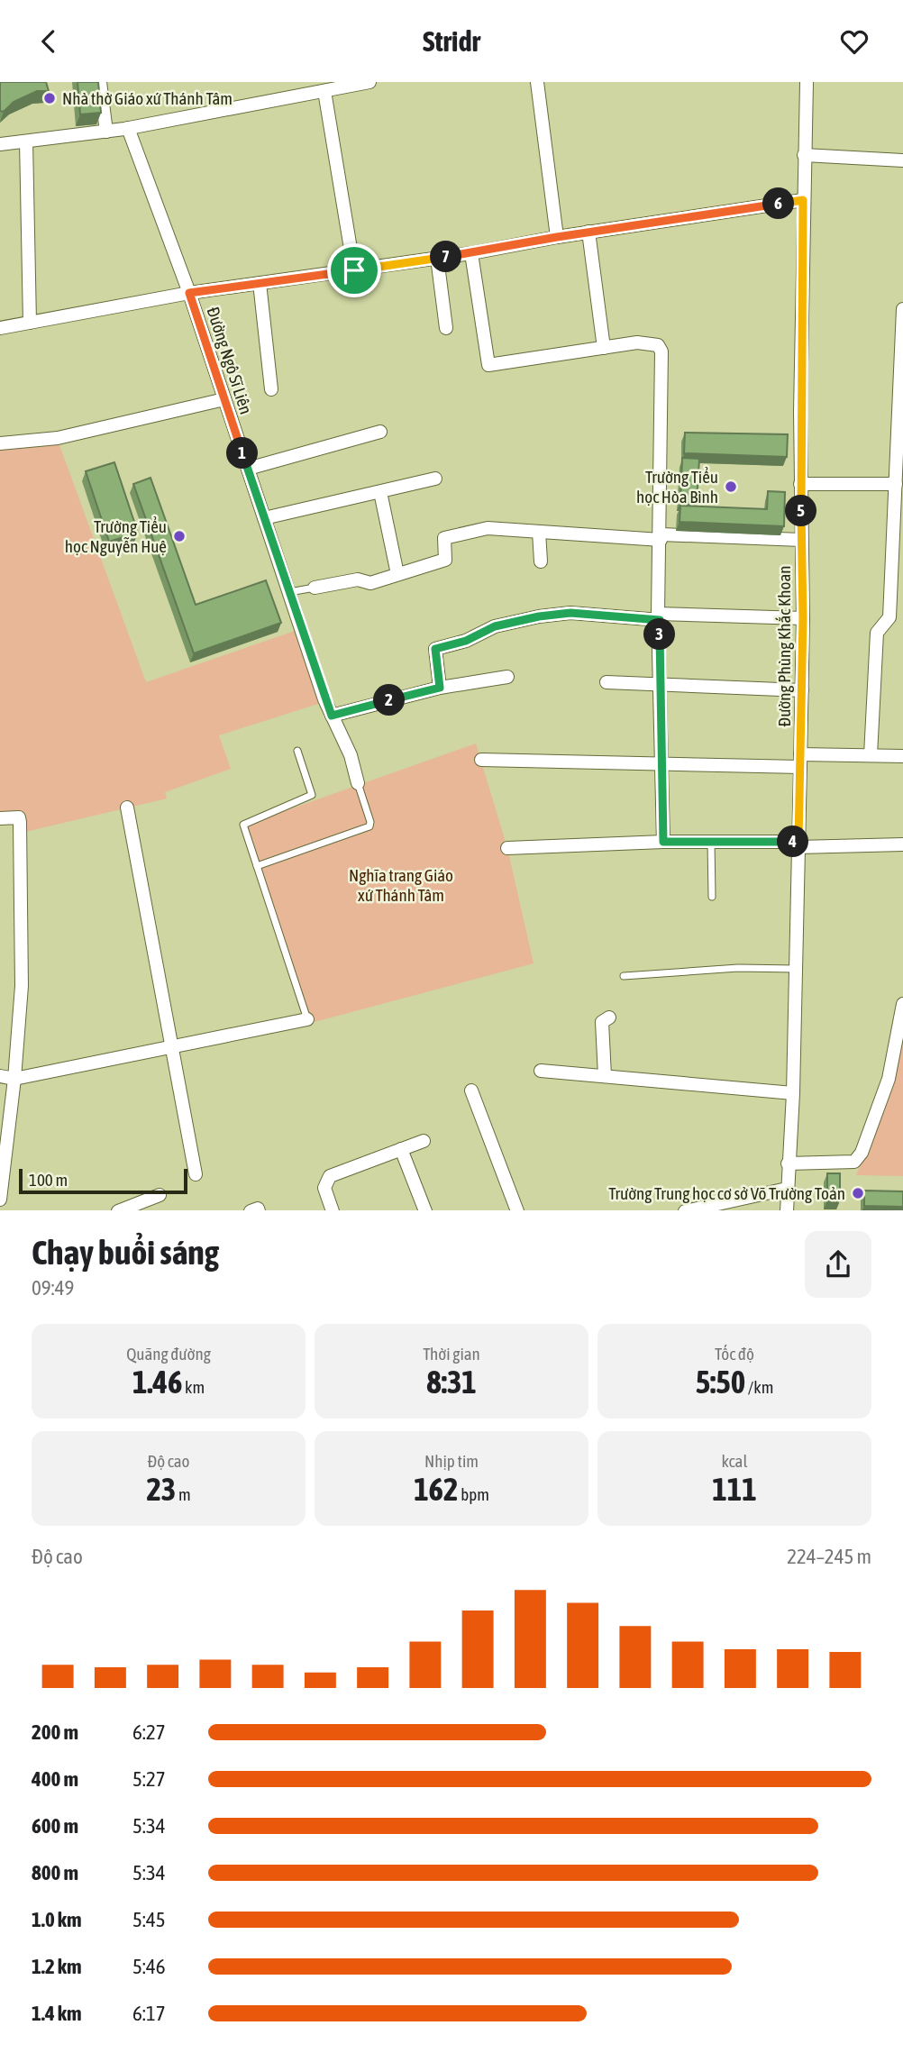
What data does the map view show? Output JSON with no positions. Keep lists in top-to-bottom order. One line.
{"streets":{"street":["Đường Ngô Sĩ Liên","Đường Phùng Khắc Khoan"]},"parks":["Nghĩa trang Giáo xứ Thánh Tâm"],"places":["Nhà thờ Giáo xứ Thánh Tâm","Trường Tiểu học Hòa Bình","Trường Tiểu học Nguyễn Huệ","Trường Trung học cơ sở Võ Trường Toản"],"scale_bar":"100 m","page":{"header":"Stridr","pins":["6","7","1","5","3","2","4"],"scale":"100 m","heading":["Chạy buổi sáng","09:49"],"stats":[["Quãng đường","1.46 km"],["Thời gian","8:31"],["Tốc độ","5:50 /km"],["Độ cao","23 m"],["Nhịp tim","162 bpm"],["kcal","111"]],"chart":["Độ cao","224–245 m"],"list":[{"name":"200 m","note":"6:27"},{"name":"400 m","note":"5:27"},{"name":"600 m","note":"5:34"},{"name":"800 m","note":"5:34"},{"name":"1.0 km","note":"5:45"},{"name":"1.2 km","note":"5:46"},{"name":"1.4 km","note":"6:17"}]}}
